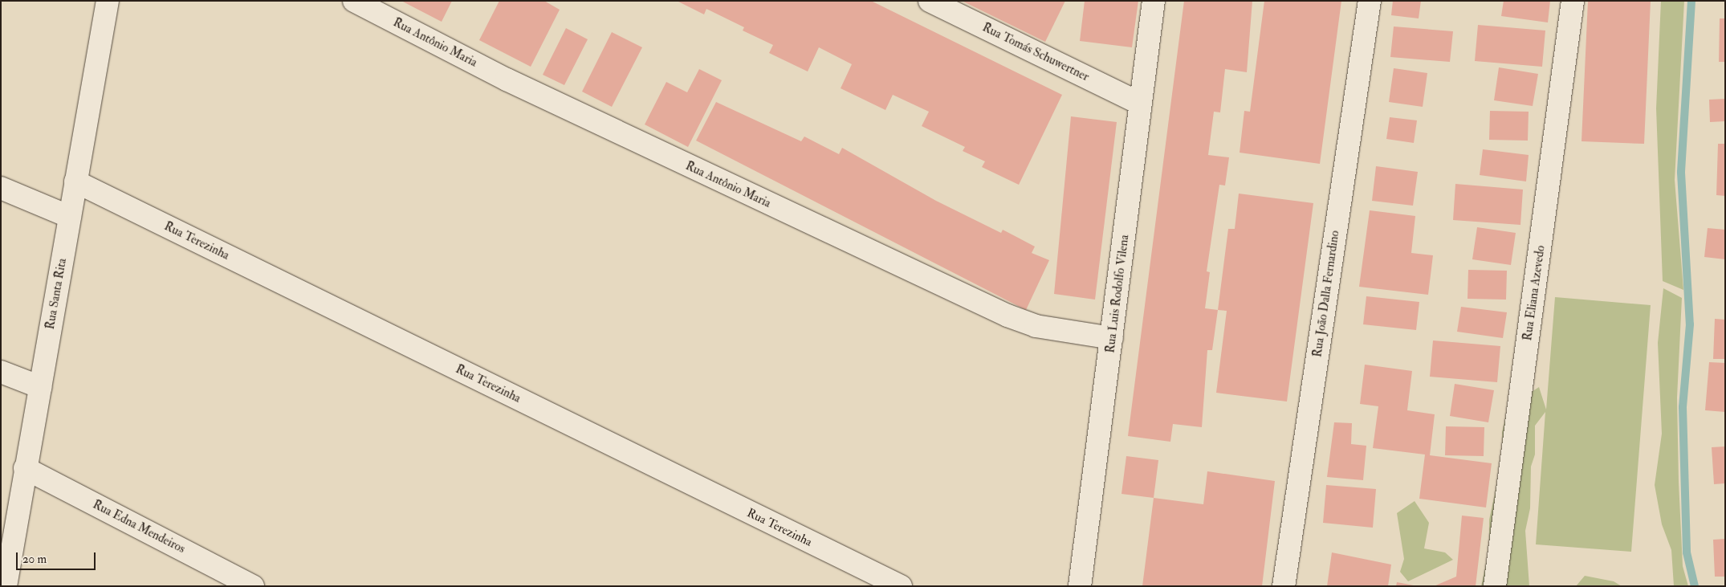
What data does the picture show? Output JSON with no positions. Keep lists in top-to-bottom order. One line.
{"streets":{"street":["Rua Antônio Maria","Rua Tomás Schuwertner","Rua Terezinha","Rua Eliana Azevedo","Rua Santa Rita","Rua Luis Rodolfo Vilena","Rua João Dalla Fernardino","Rua Edna Mendeiros"]},"crossings":[["Rua Antônio Maria","Rua Luis Rodolfo Vilena"],["Rua Tomás Schuwertner","Rua Luis Rodolfo Vilena"],["Rua Terezinha","Rua Santa Rita"],["Rua Santa Rita","Rua Edna Mendeiros"]],"scale_bar":"20 m"}
